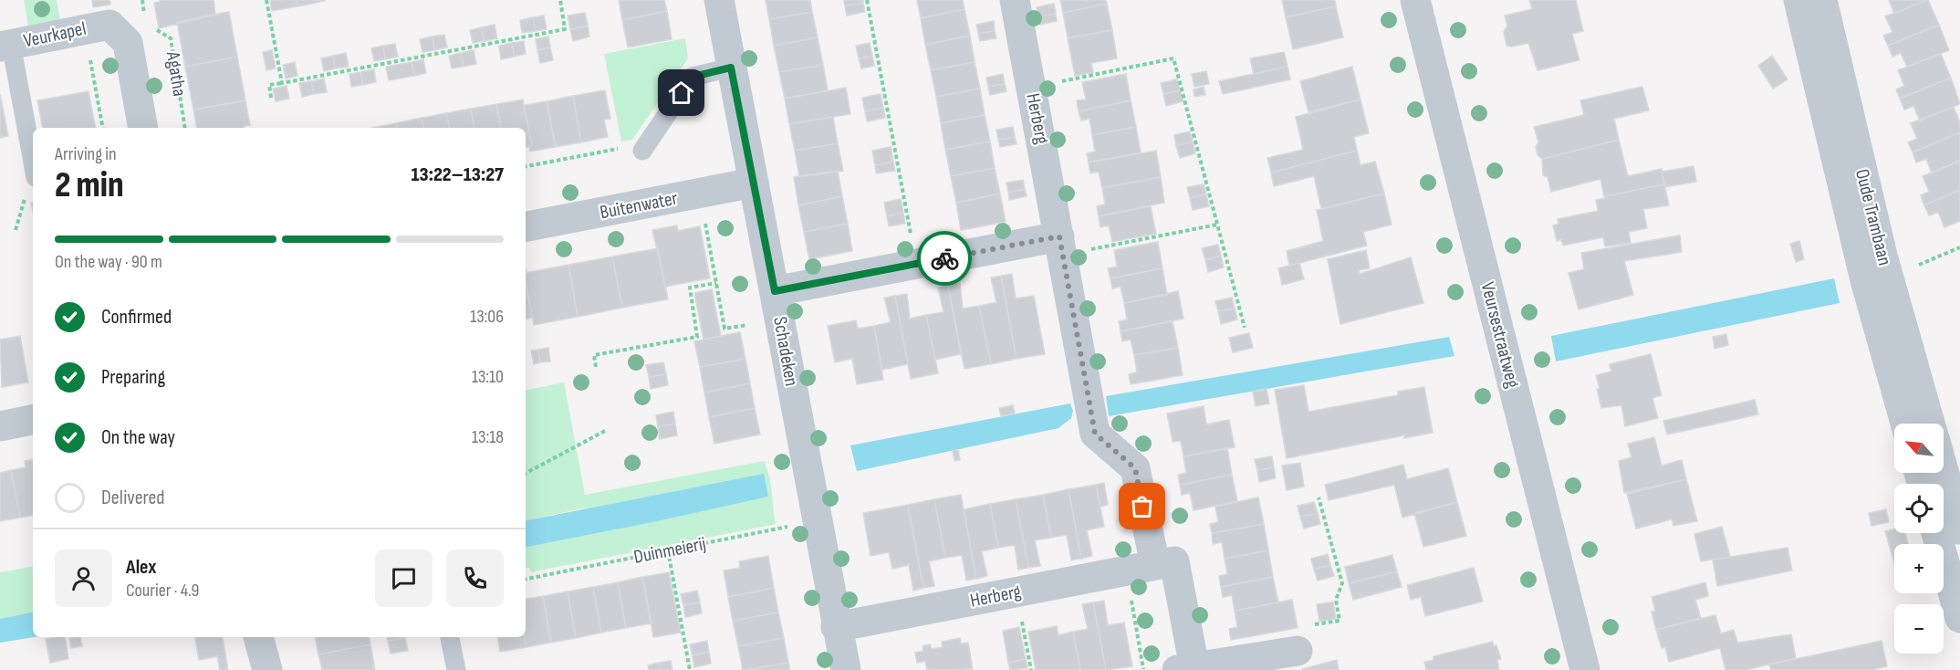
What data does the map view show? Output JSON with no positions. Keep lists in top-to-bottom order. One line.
{"streets":{"street":["Veurkapel","Herberg","Buitenwater","Oude Trambaan","Veursestraatweg","Schadeken"],"path":["Agatha","Duinmeierij"]},"crossings":[["Herberg","Schadeken"],["Buitenwater","Schadeken"],["Schadeken","Duinmeierij"]],"north":"top left","page":{"heading":["2 min","Arriving in","13:22–13:27"],"panel":["Alex","Courier · 4.9"],"bar":"On the way · 90 m","list":[["Confirmed","13:06"],["Preparing","13:10"],["On the way","13:18"],"Delivered"],"map_buttons":["+","−"]}}
